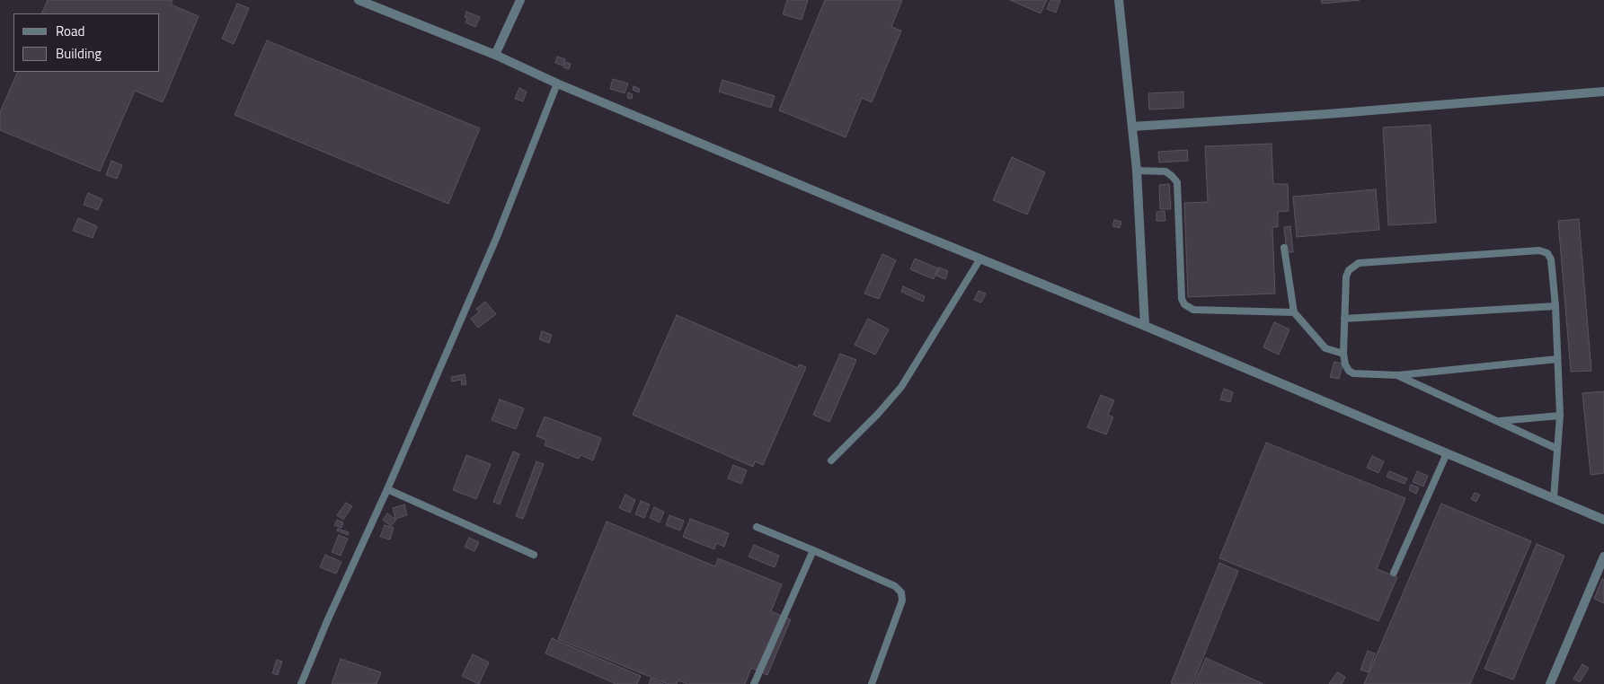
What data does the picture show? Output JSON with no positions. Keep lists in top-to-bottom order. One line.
{"legend":["Road","Building"]}
